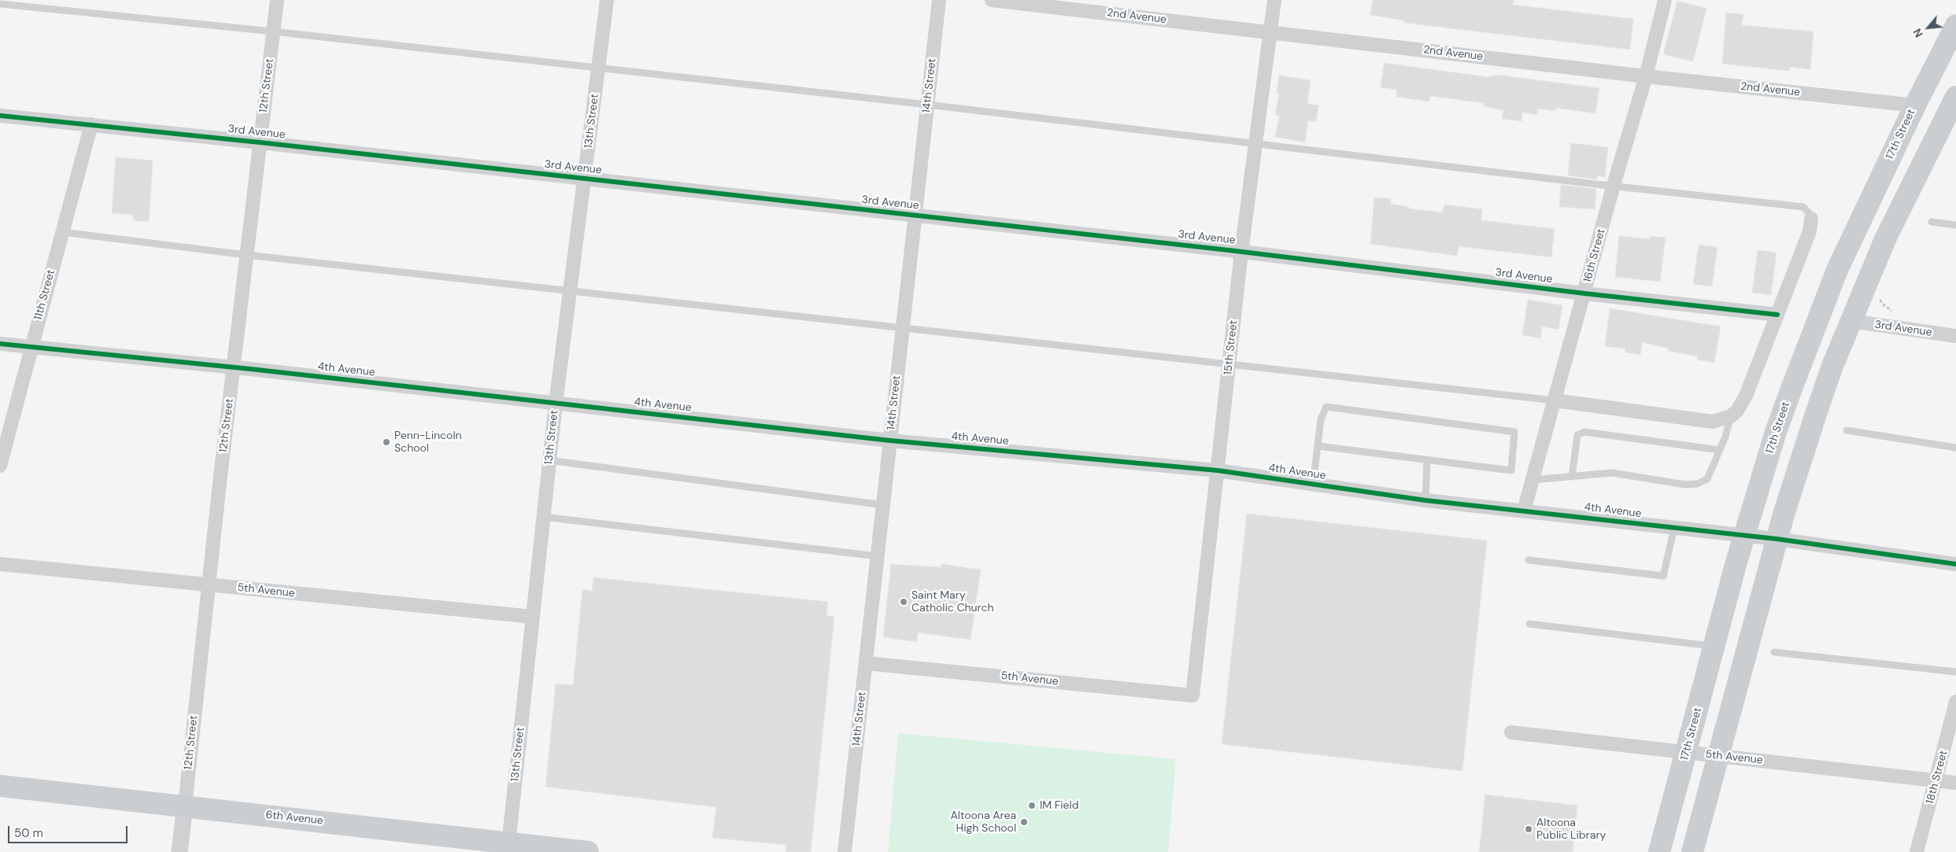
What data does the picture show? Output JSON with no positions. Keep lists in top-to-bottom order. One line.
{"streets":{"main road":["17th Street","6th Avenue"],"street":["2nd Avenue","12th Street","14th Street","13th Street","3rd Avenue","16th Street","11th Street","15th Street","4th Avenue","5th Avenue","18th Street"]},"crossings":[["2nd Avenue","17th Street"],["2nd Avenue","16th Street"],["2nd Avenue","15th Street"],["12th Street","3rd Avenue"],["12th Street","4th Avenue"],["12th Street","5th Avenue"],["12th Street","6th Avenue"],["14th Street","3rd Avenue"],["14th Street","4th Avenue"],["14th Street","5th Avenue"],["13th Street","3rd Avenue"],["13th Street","4th Avenue"],["13th Street","5th Avenue"],["13th Street","6th Avenue"],["3rd Avenue","16th Street"],["3rd Avenue","11th Street"],["3rd Avenue","15th Street"],["17th Street","4th Avenue"],["17th Street","5th Avenue"],["16th Street","4th Avenue"],["11th Street","4th Avenue"],["15th Street","4th Avenue"],["15th Street","5th Avenue"],["5th Avenue","18th Street"]],"places":["Penn-Lincoln School","Saint Mary Catholic Church","IM Field","Altoona Area High School","Altoona Public Library"],"scale_bar":"50 m","north":"bottom left"}
